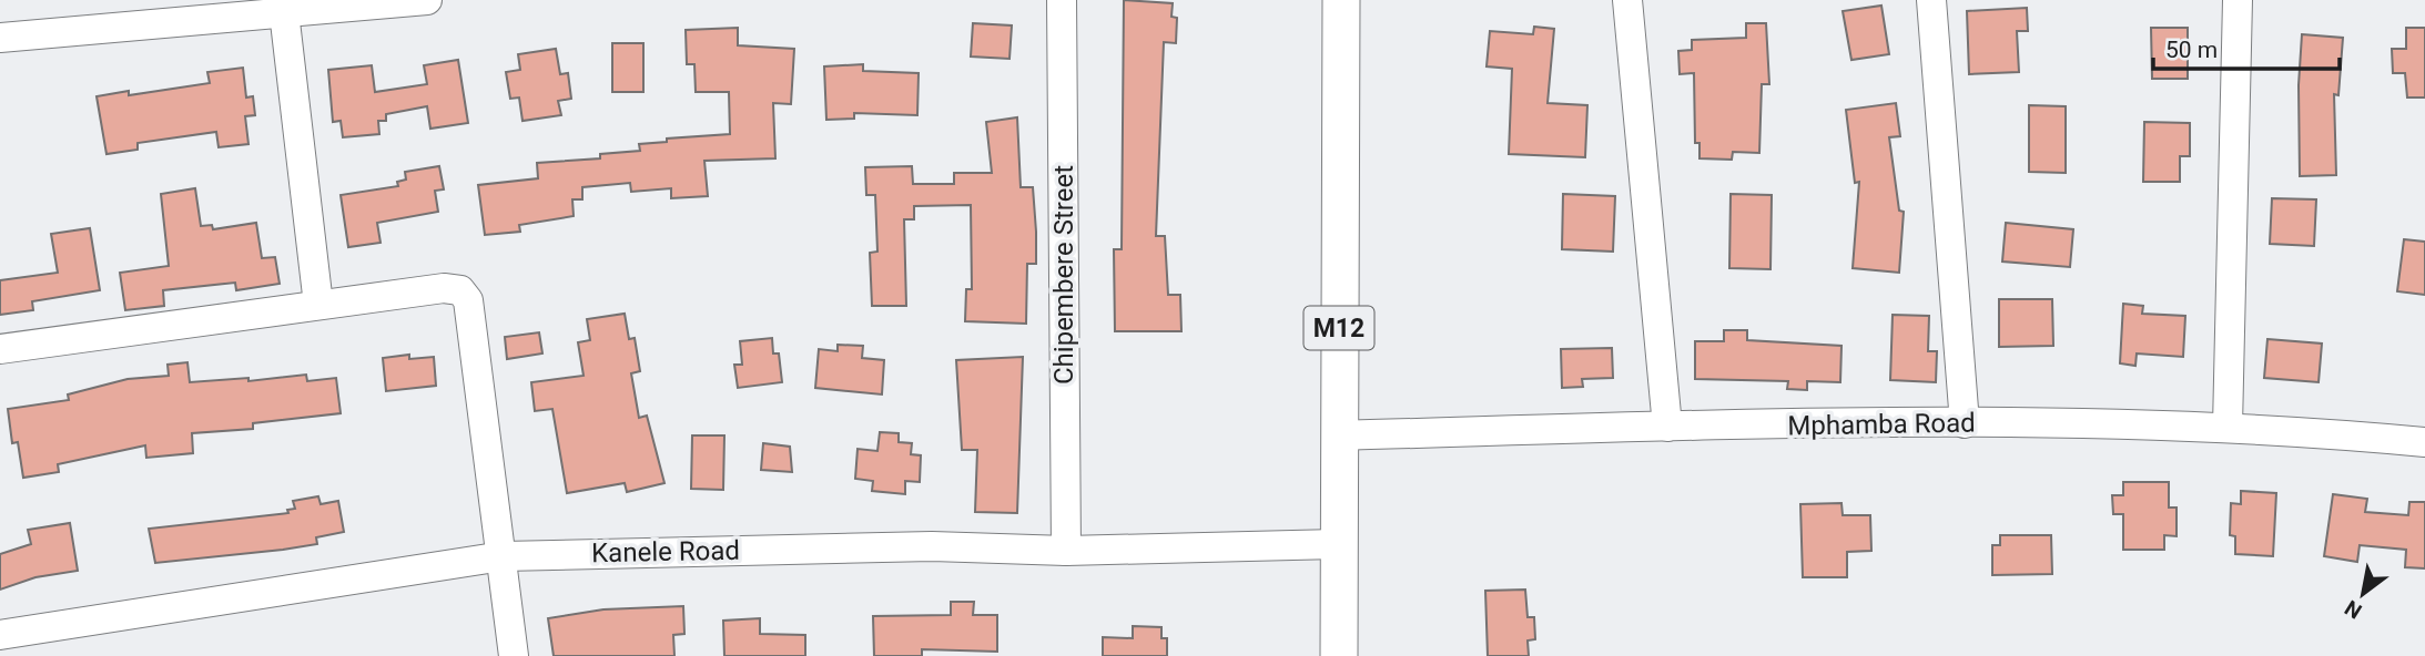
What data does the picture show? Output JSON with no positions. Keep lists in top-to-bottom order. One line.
{"streets":{"main road":["M12"],"street":["Chipembere Street","Mphamba Road","Kanele Road"]},"crossings":[["Chipembere Street","Kanele Road"],["M12","Mphamba Road"],["M12","Kanele Road"]],"scale_bar":"50 m","north":"bottom left"}
